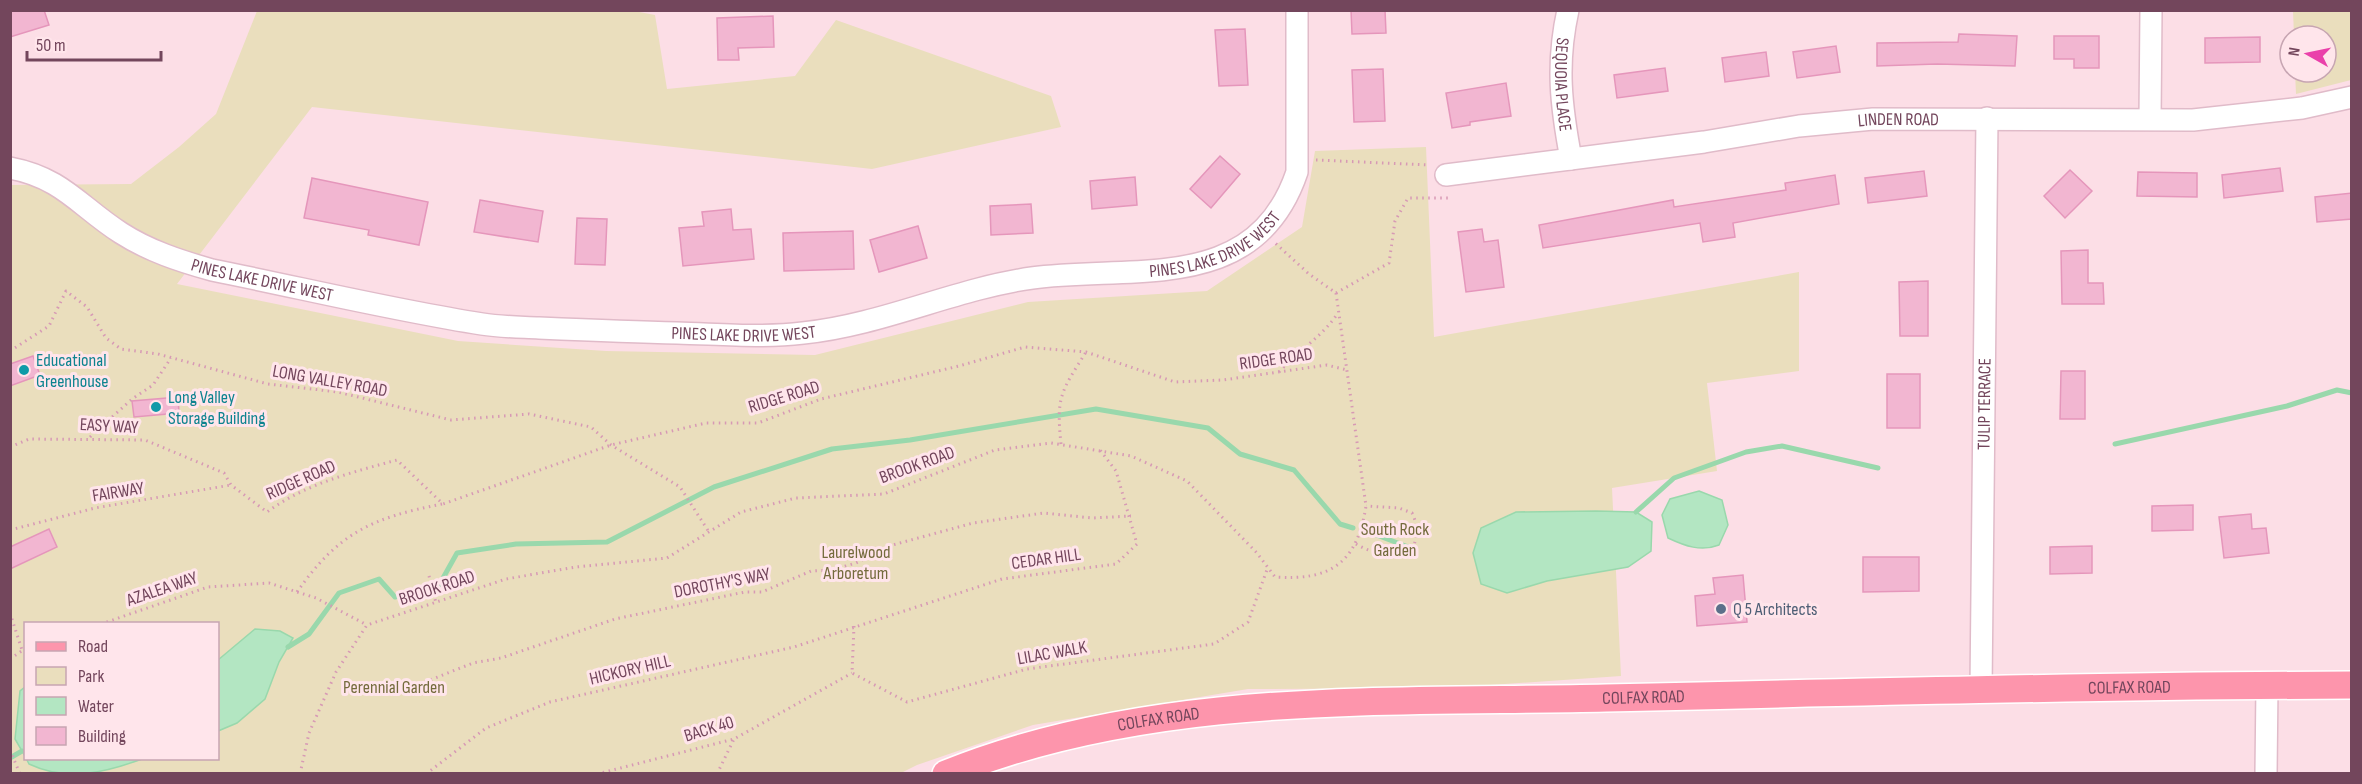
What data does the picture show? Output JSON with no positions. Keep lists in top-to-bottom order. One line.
{"streets":{"main road":["COLFAX ROAD"],"street":["SEQUOIA PLACE","LINDEN ROAD","PINES LAKE DRIVE WEST","TULIP TERRACE"],"path":["RIDGE ROAD","LONG VALLEY ROAD","EASY WAY","BROOK ROAD","FAIRWAY","CEDAR HILL","DOROTHY'S WAY","AZALEA WAY","LILAC WALK","HICKORY HILL","BACK 40"]},"crossings":[["SEQUOIA PLACE","LINDEN ROAD"],["LINDEN ROAD","TULIP TERRACE"],["RIDGE ROAD","LONG VALLEY ROAD"],["RIDGE ROAD","EASY WAY"],["RIDGE ROAD","BROOK ROAD"],["RIDGE ROAD","FAIRWAY"],["LONG VALLEY ROAD","BROOK ROAD"],["TULIP TERRACE","COLFAX ROAD"],["EASY WAY","FAIRWAY"],["BROOK ROAD","CEDAR HILL"],["BROOK ROAD","AZALEA WAY"],["BROOK ROAD","LILAC WALK"],["CEDAR HILL","DOROTHY'S WAY"],["CEDAR HILL","HICKORY HILL"],["LILAC WALK","BACK 40"]],"parks":["South Rock Garden","Laurelwood Arboretum","Perennial Garden"],"places":["Educational Greenhouse","Long Valley Storage Building","Q 5 Architects"],"legend":["Road","Park","Water","Building"],"scale_bar":"50 m","north":"left"}
